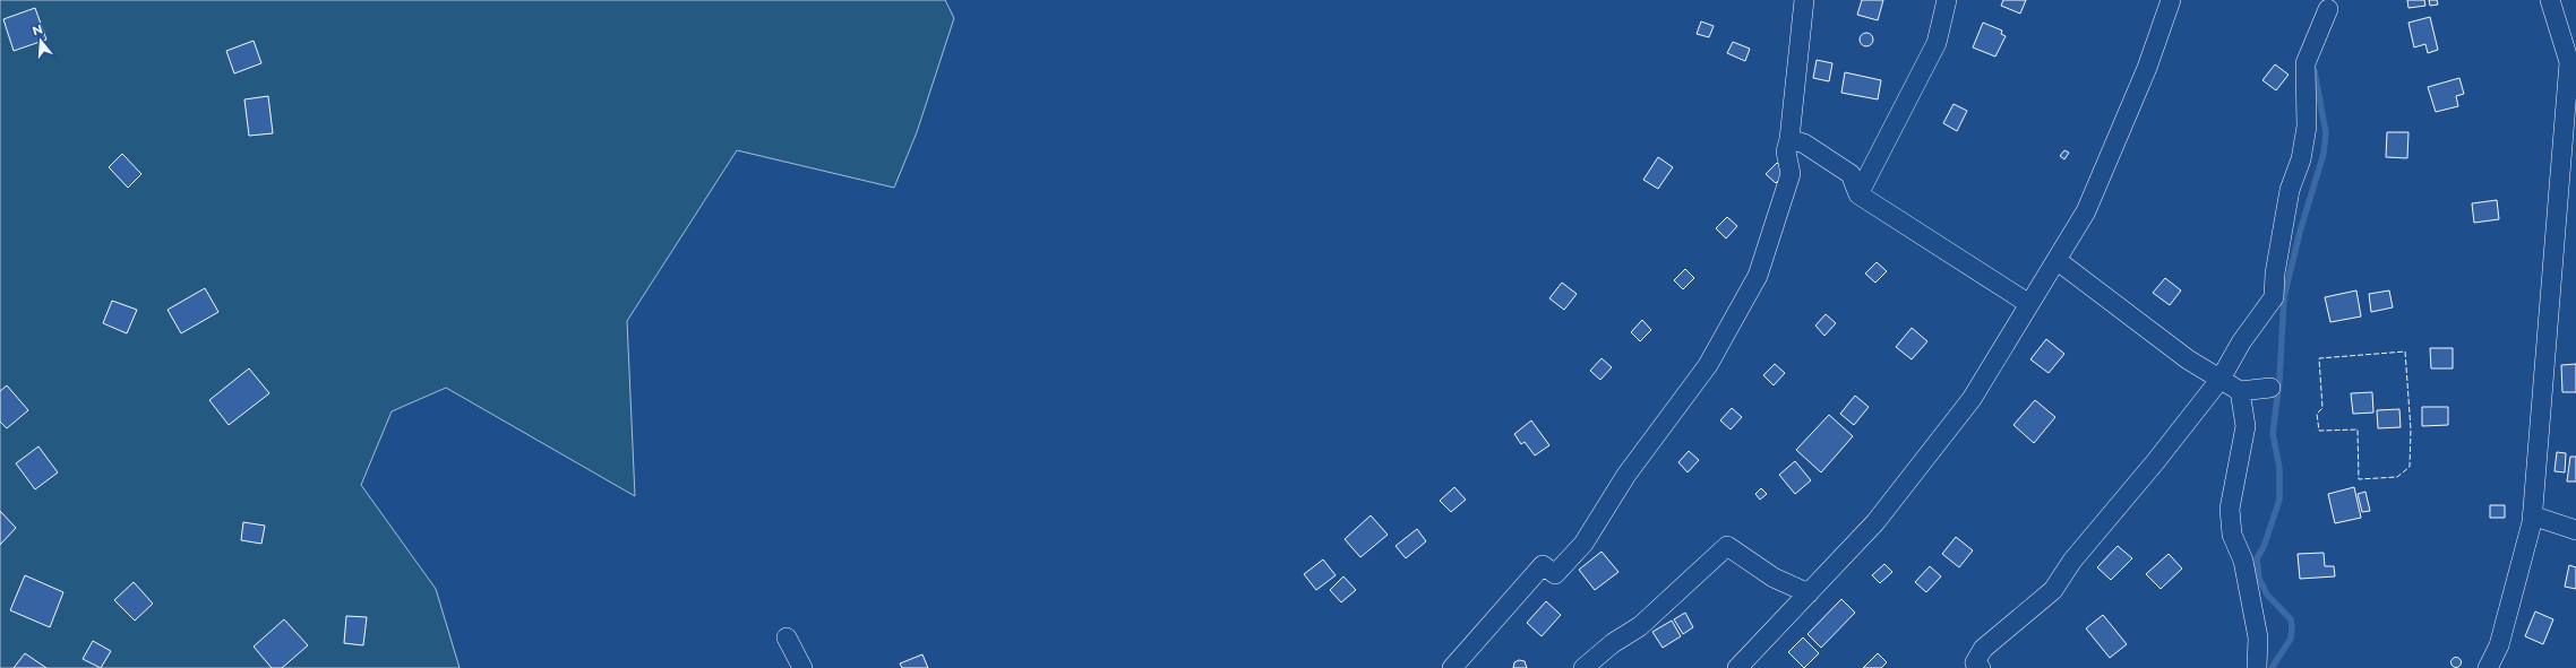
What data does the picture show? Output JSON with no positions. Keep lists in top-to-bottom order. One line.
{"north":"top"}
